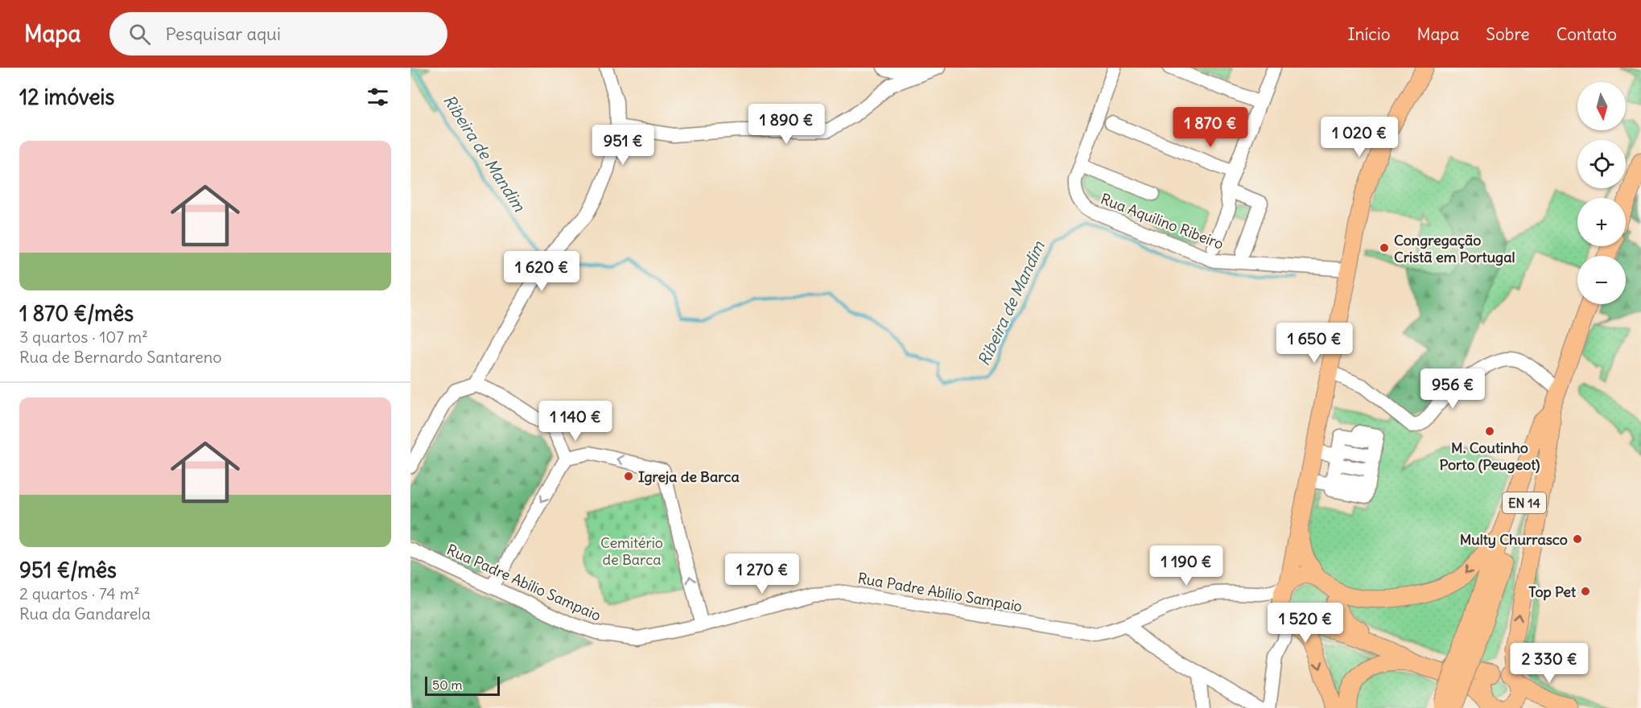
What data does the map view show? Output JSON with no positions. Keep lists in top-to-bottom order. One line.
{"streets":{"main road":["EN 14"],"street":["Rua Aquilino Ribeiro","Rua Padre Abílio Sampaio"]},"water":["Ribeira de Mandim"],"parks":["Cemitério de Barca"],"places":["Congregação Cristã em Portugal","M. Coutinho Porto (Peugeot)","Igreja de Barca","Multy Churrasco","Top Pet"],"scale_bar":"50 m","north":"bottom","page":{"header":"Mapa","search":"Pesquisar aqui","nav":["Início","Mapa","Sobre","Contato"],"heading":"12 imóveis","map_buttons":["+","−"],"price":["1 890 €","1 870 €","1 020 €","951 €","1 620 €","1 650 €","956 €","1 140 €","1 190 €","1 270 €","1 520 €","2 330 €"],"list":[{"name":"1 870 €/mês","note":"3 quartos · 107 m² · Rua de Bernardo Santareno"},{"name":"951 €/mês","note":"2 quartos · 74 m² · Rua da Gandarela"}],"scale":"50 m"}}
